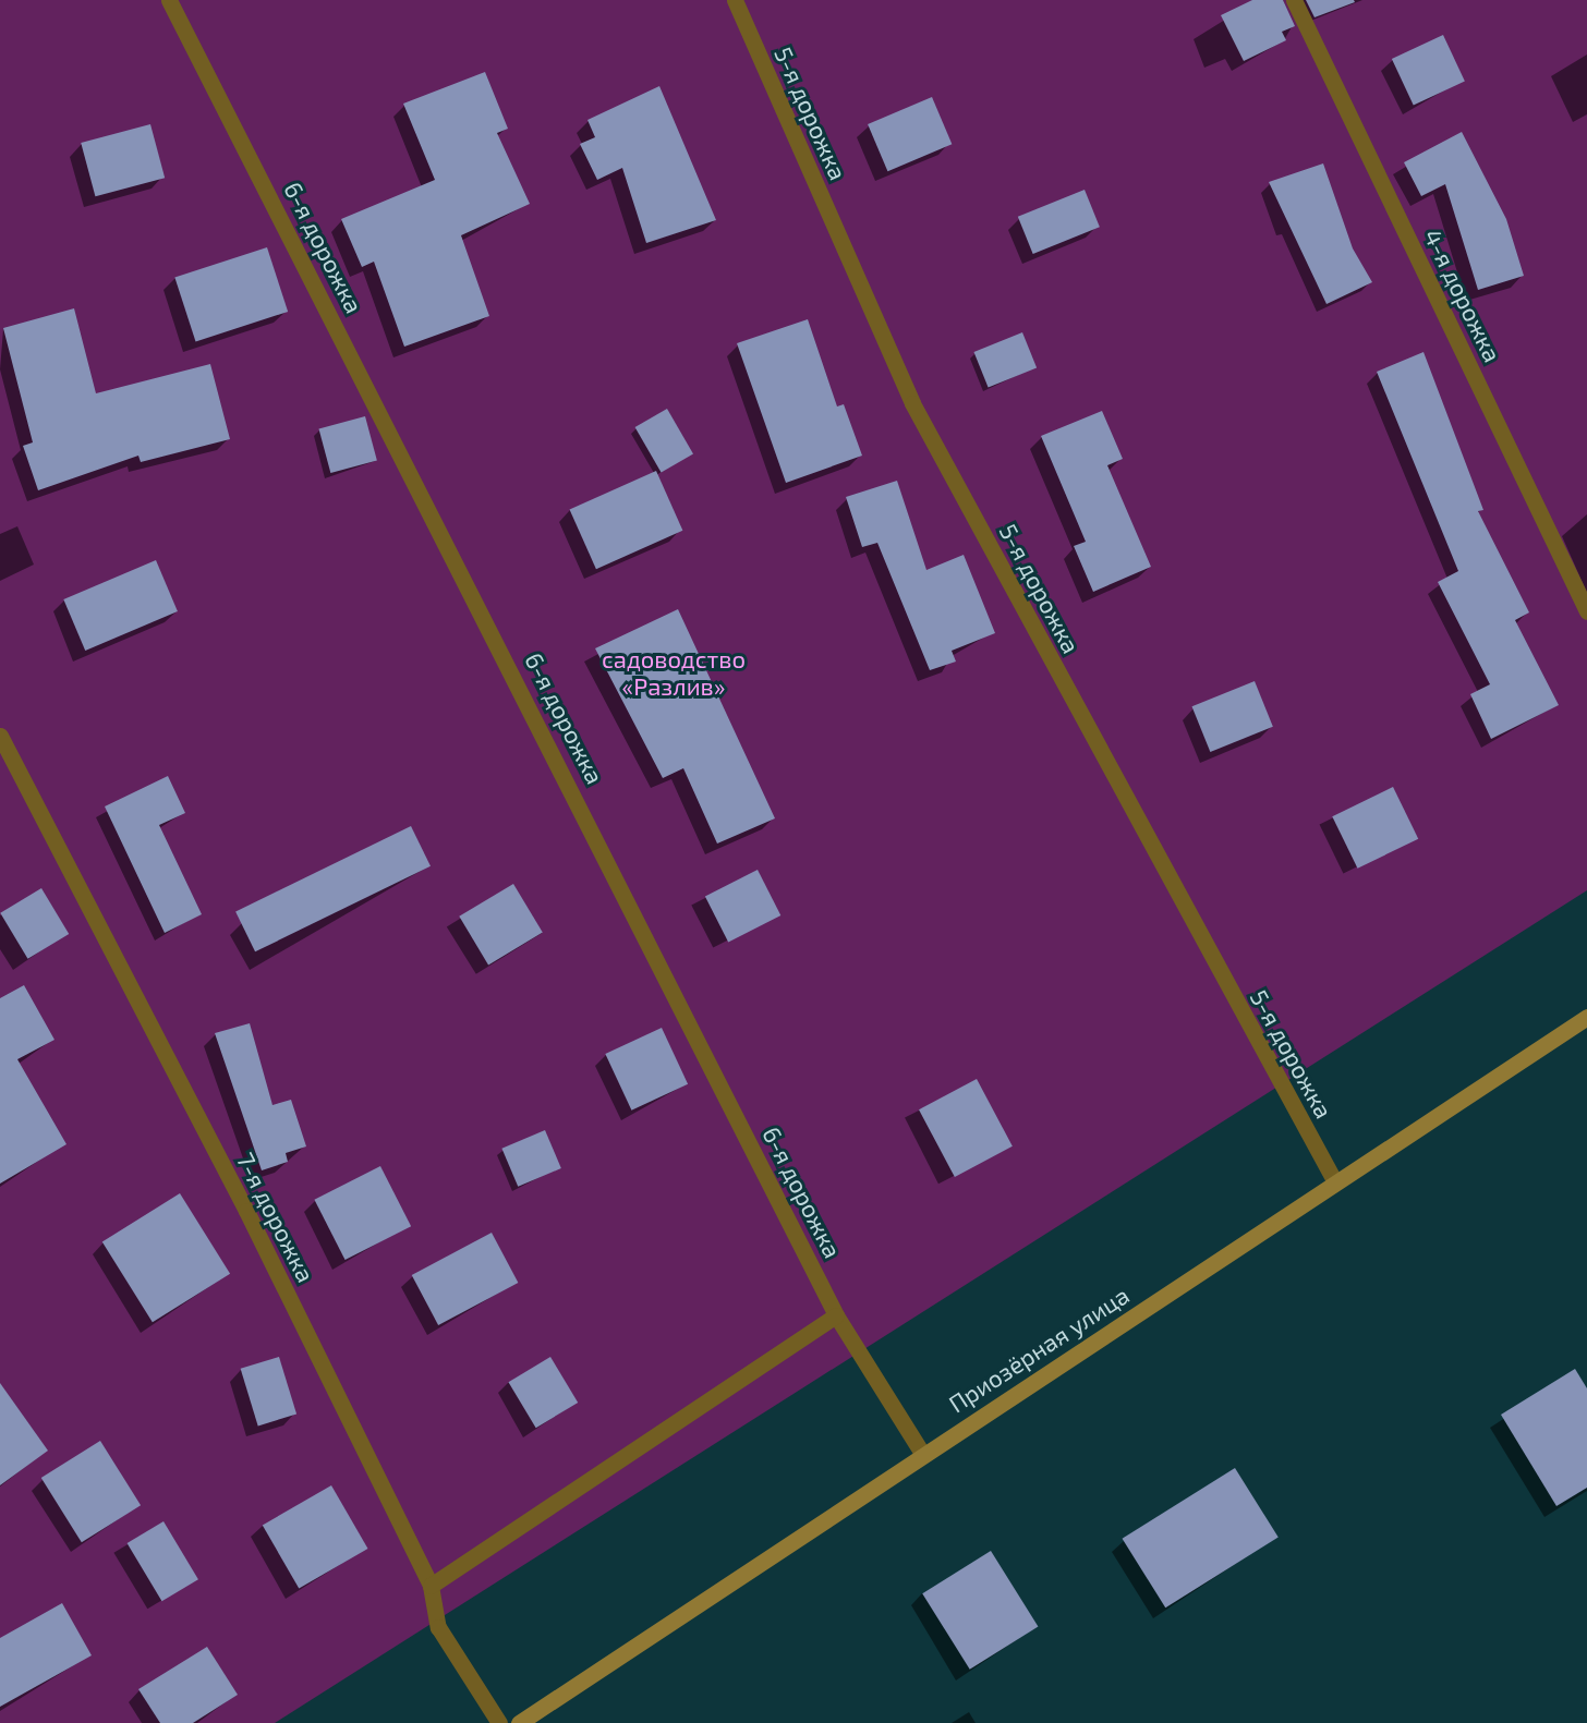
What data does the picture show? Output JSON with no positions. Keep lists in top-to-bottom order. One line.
{"streets":{"street":["5-я дорожка","6-я дорожка","4-я дорожка","7-я дорожка","Приозёрная улица"]},"crossings":[["5-я дорожка","Приозёрная улица"],["6-я дорожка","Приозёрная улица"]],"parks":["садоводство «Разлив»"]}
